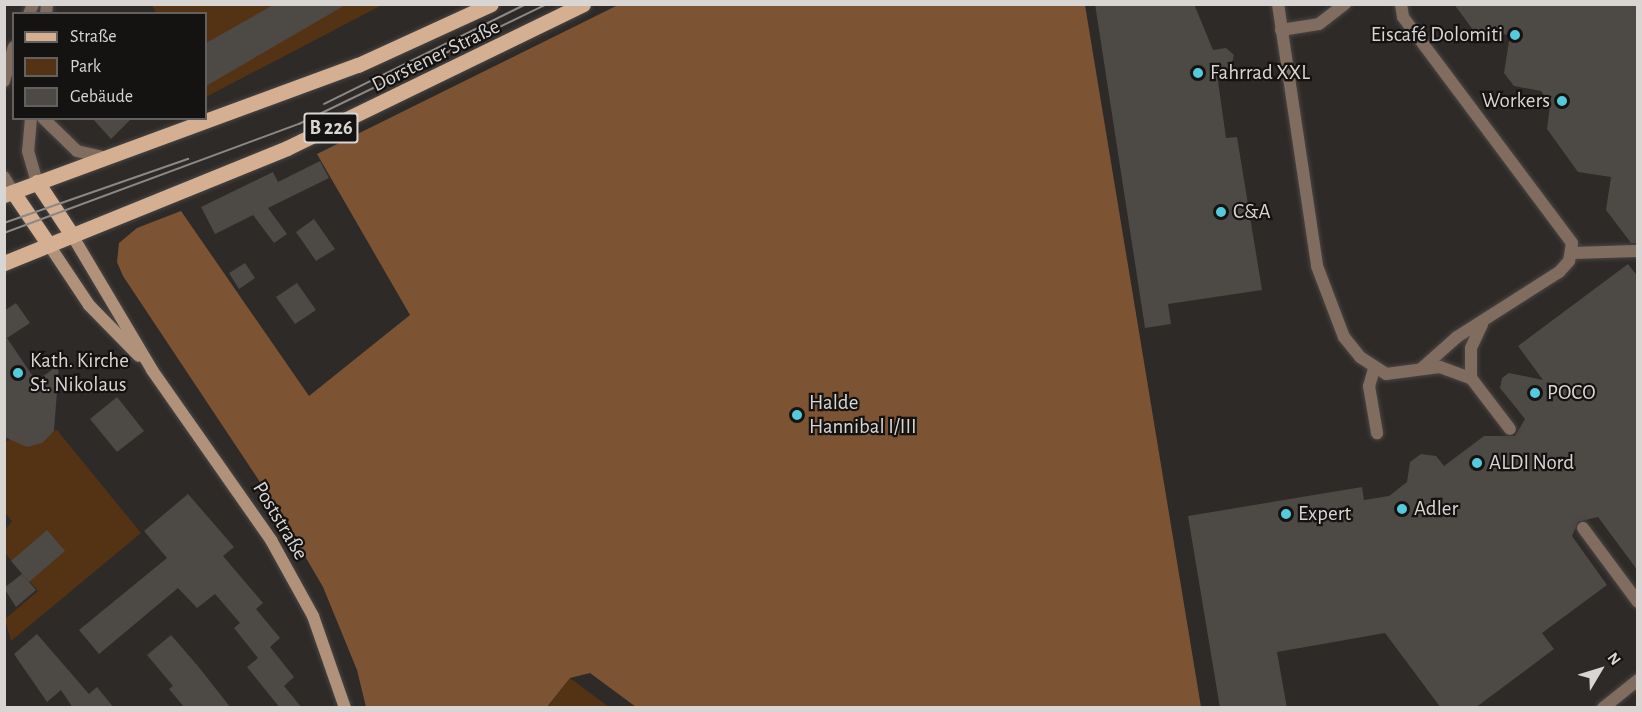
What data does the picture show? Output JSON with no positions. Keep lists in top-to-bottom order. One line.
{"streets":{"main road":["Dorstener Straße","B 226"],"street":["Poststraße"]},"crossings":[["Dorstener Straße","Poststraße"]],"places":["Eiscafé Dolomiti","Fahrrad XXL","Workers","C&A","Kath. Kirche St. Nikolaus","POCO","Halde Hannibal I/III","ALDI Nord","Adler","Expert"],"legend":["Straße","Park","Gebäude"],"north":"top right"}
